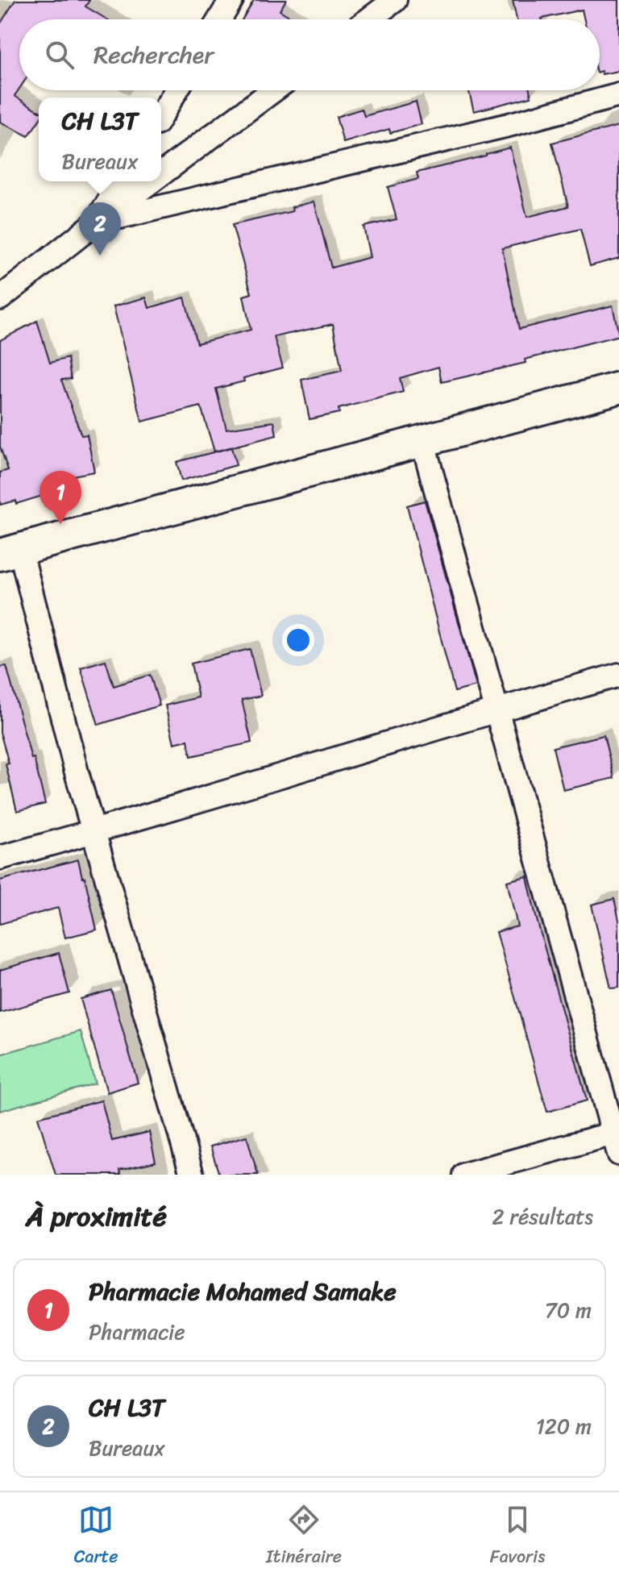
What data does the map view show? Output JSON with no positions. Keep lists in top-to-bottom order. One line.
{"page":{"search":"Rechercher","popup":["CH L3T","Bureaux"],"pins":["2","1"],"heading":["À proximité","2 résultats"],"list":[{"mark":"1","name":"Pharmacie Mohamed Samake","note":"Pharmacie","value":"70 m"},{"mark":"2","name":"CH L3T","note":"Bureaux","value":"120 m"}],"nav":["Carte","Itinéraire","Favoris"]}}
